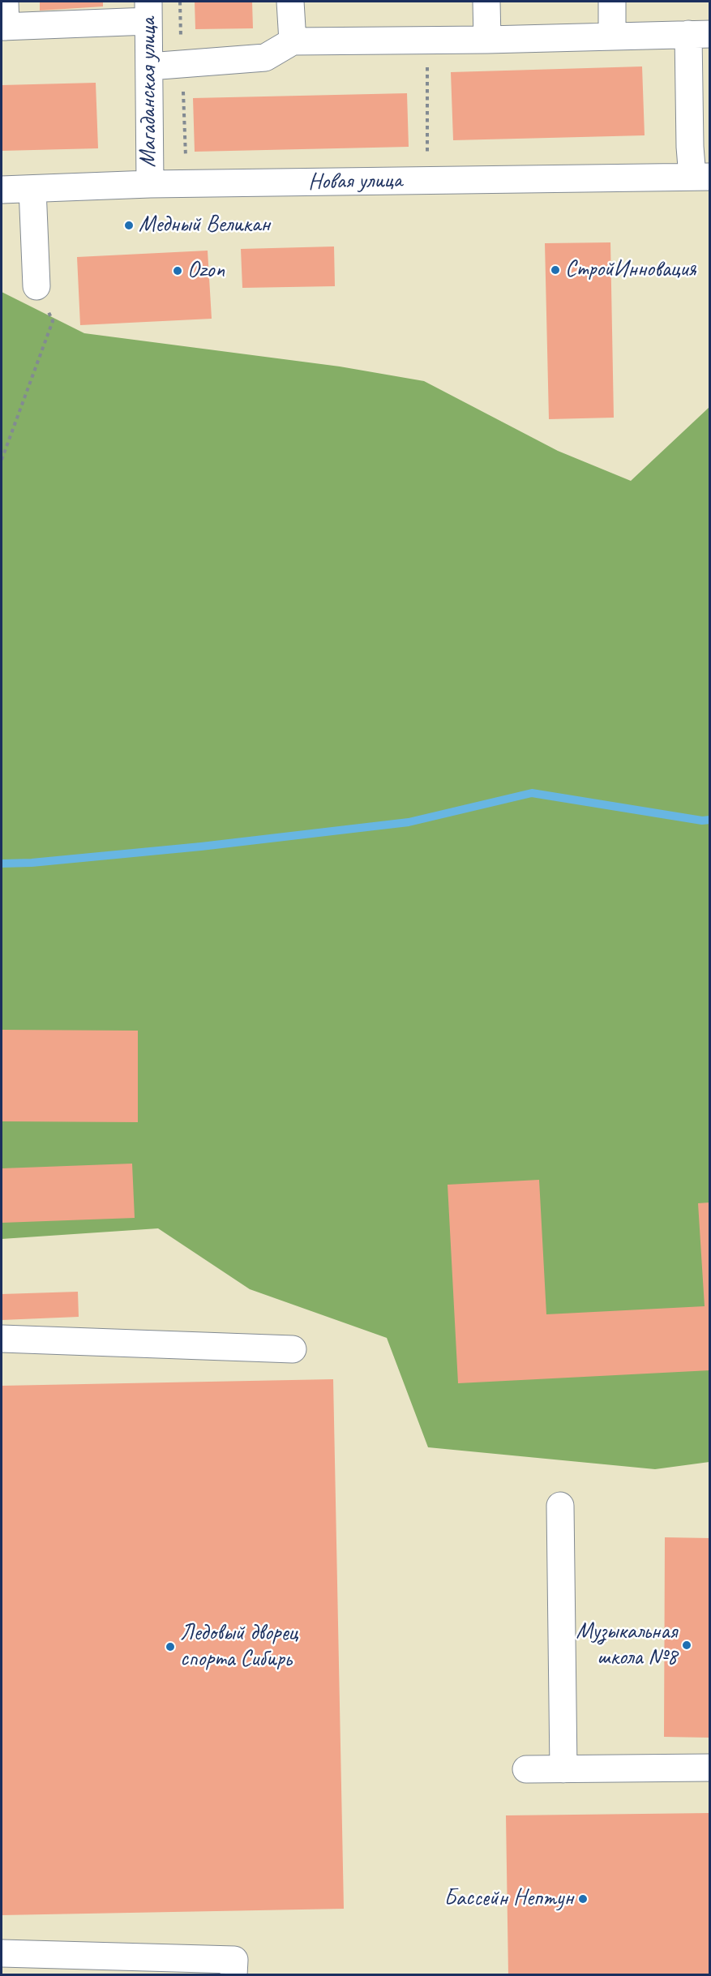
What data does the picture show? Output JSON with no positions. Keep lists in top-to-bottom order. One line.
{"streets":{"street":["Магаданская улица","Новая улица"]},"crossings":[["Магаданская улица","Новая улица"]],"places":["Медный Великан","СтройИнновация","Ozon","Музыкальная школа №8","Ледовый дворец спорта Сибирь","Бассейн Нептун"]}
